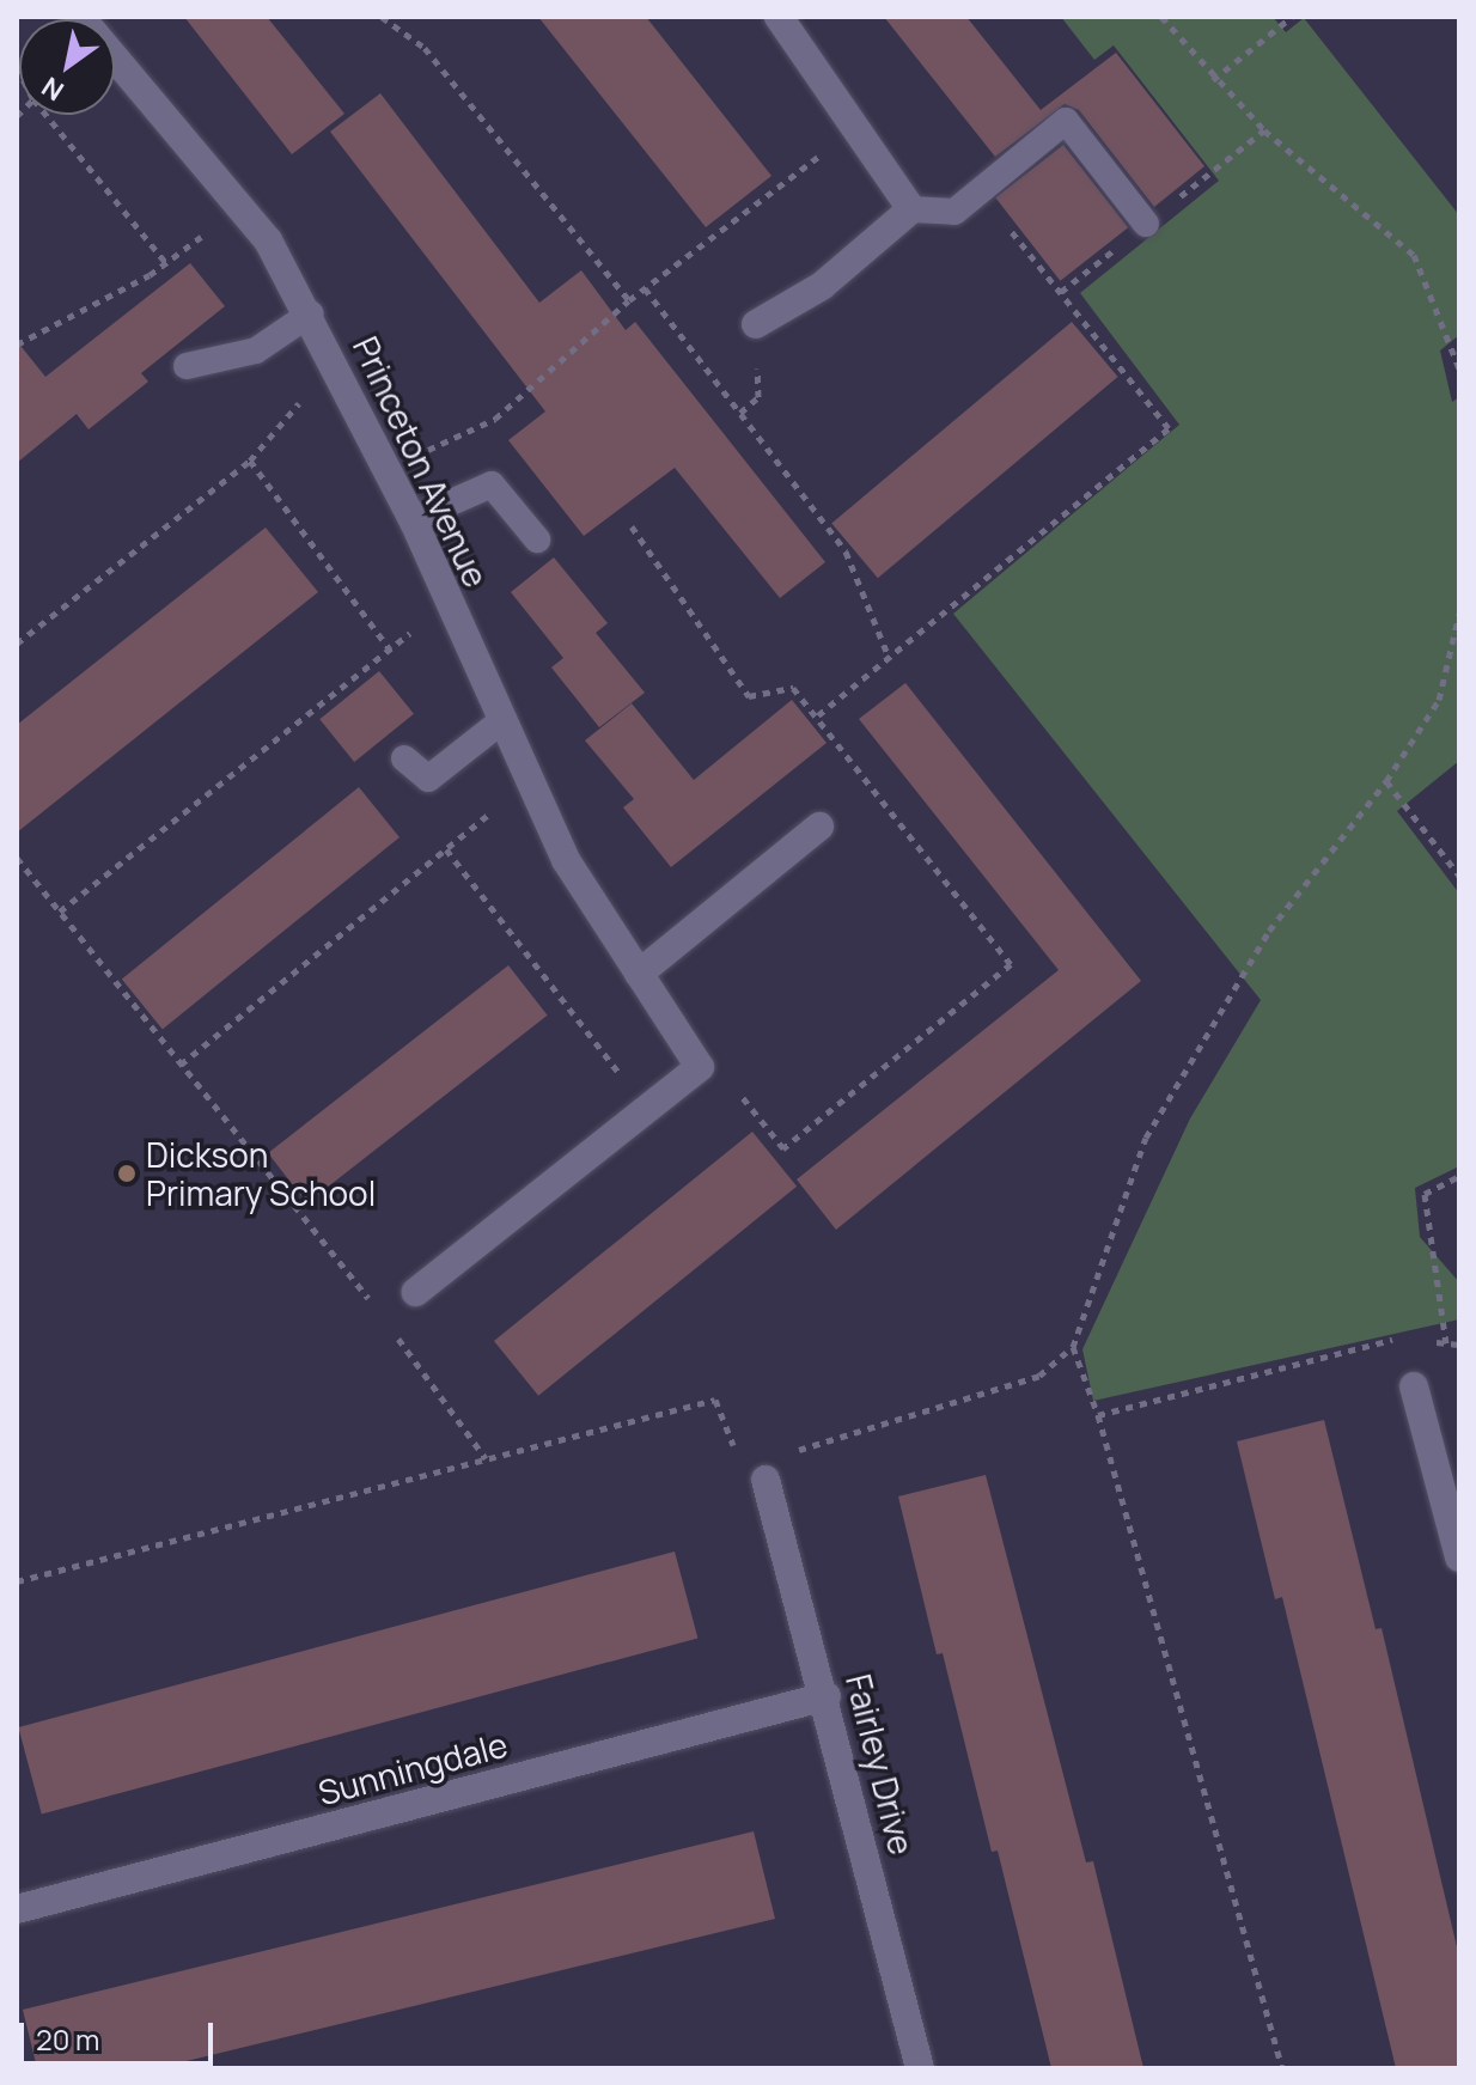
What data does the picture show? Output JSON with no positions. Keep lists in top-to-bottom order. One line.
{"streets":{"street":["Princeton Avenue","Fairley Drive","Sunningdale"]},"crossings":[["Fairley Drive","Sunningdale"]],"places":["Dickson Primary School"],"scale_bar":"20 m","north":"bottom left"}
